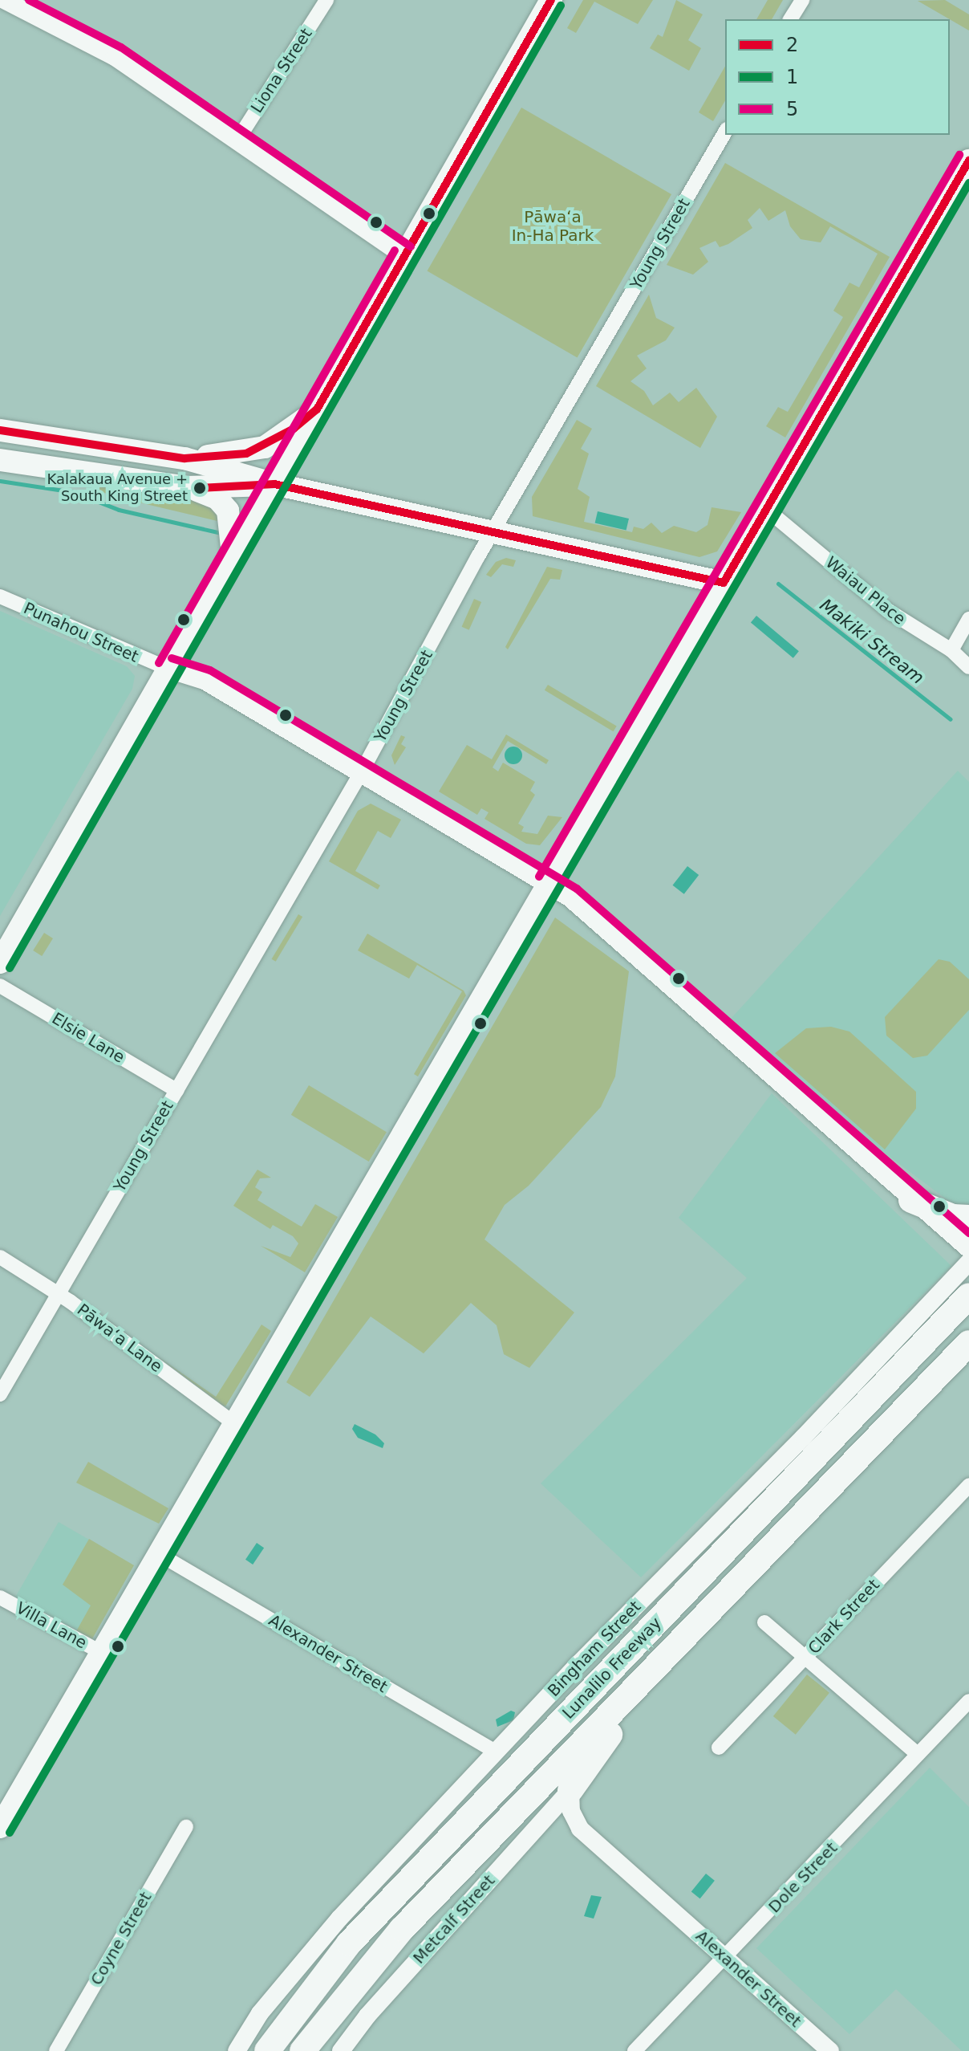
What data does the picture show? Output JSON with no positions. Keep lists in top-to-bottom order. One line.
{"streets":{"highway":["Lunalilo Freeway"],"main road":["Punahou Street"],"street":["Liona Street","Young Street","Waiau Place","Elsie Lane","Pāwaʻa Lane","Clark Street","Villa Lane","Bingham Street","Alexander Street","Dole Street","Metcalf Street","Coyne Street"]},"crossings":[["Young Street","Punahou Street"],["Young Street","Elsie Lane"],["Young Street","Pāwaʻa Lane"],["Bingham Street","Alexander Street"],["Alexander Street","Dole Street"]],"water":["Makiki Stream"],"parks":["Pāwaʻa In-Ha Park"],"places":["Kalakaua Avenue + South King Street"],"lines":["transit line 2","transit line 5","transit line 1"],"legend":["2","1","5"]}
